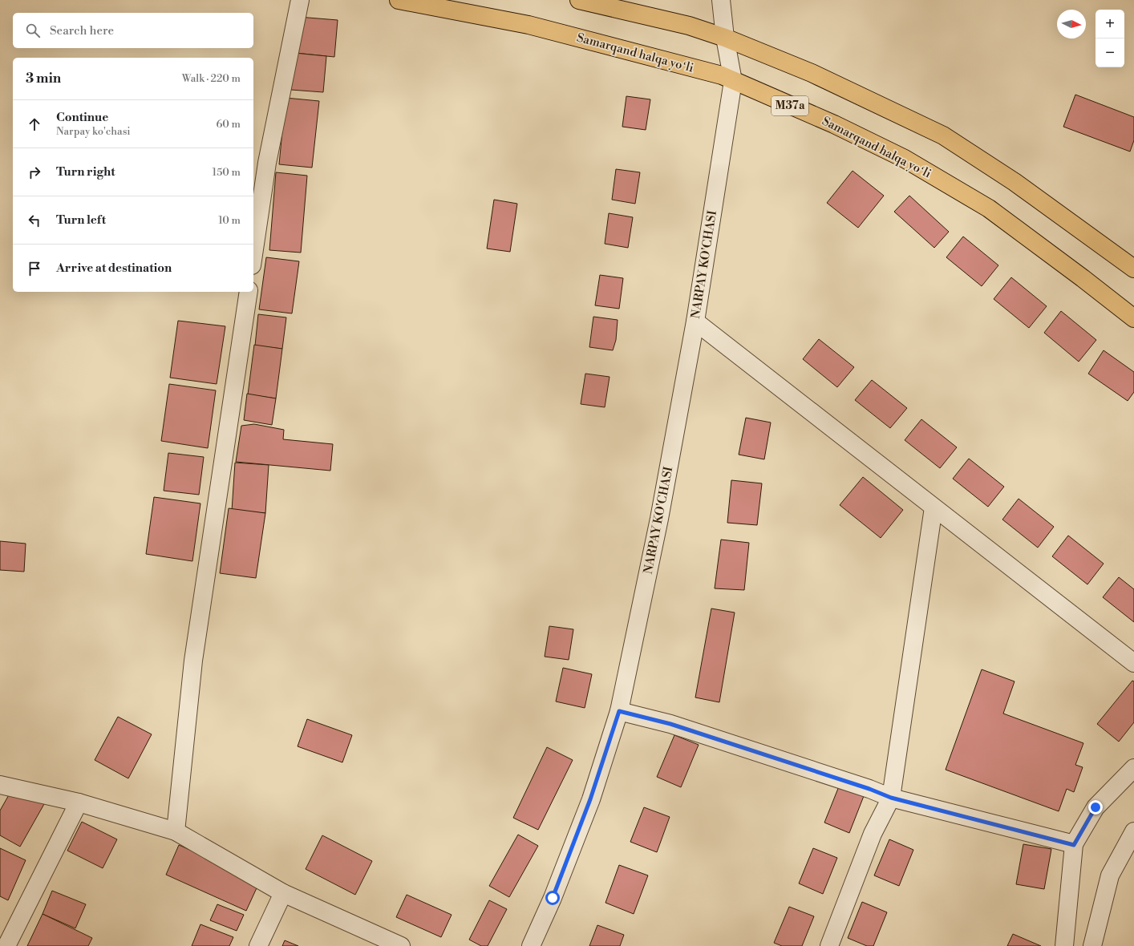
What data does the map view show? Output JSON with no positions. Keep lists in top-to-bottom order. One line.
{"streets":{"highway":["Samarqand halqa yoʻli","M37a"],"street":["NARPAY KO'CHASI"]},"crossings":[["Samarqand halqa yoʻli","NARPAY KO'CHASI"]],"north":"right","page":{"map_buttons":["+","−"],"search":"Search here","heading":["3 min","Walk · 220 m"],"list":[["Continue","Narpay ko'chasi","60 m"],["Turn right","150 m"],["Turn left","10 m"],"Arrive at destination"]}}
